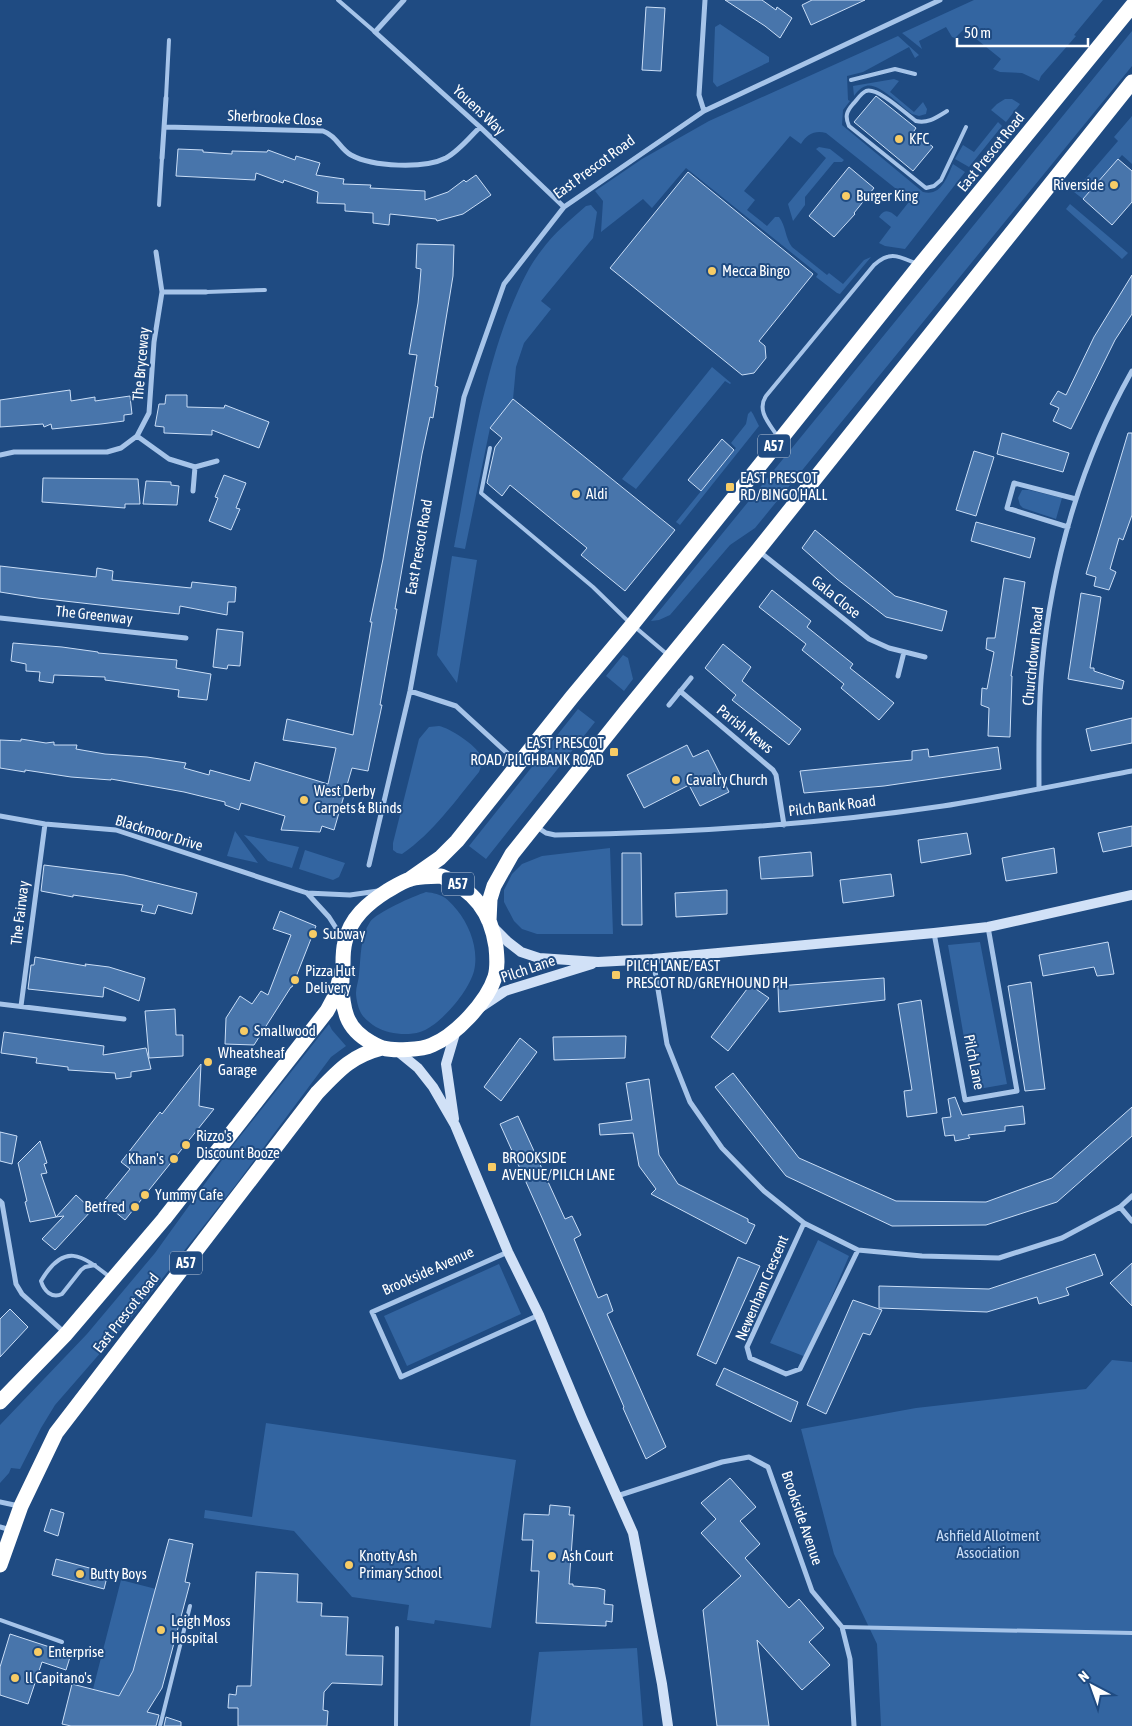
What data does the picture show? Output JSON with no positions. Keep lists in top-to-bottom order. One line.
{"streets":{"highway":["East Prescot Road","A57"],"street":["Youens Way","Sherbrooke Close","The Bryceway","Gala Close","The Greenway","Churchdown Road","Parish Mews","Pilch Bank Road","Blackmoor Drive","The Fairway","Pilch Lane","Brookside Avenue","Newenham Crescent"]},"crossings":[["Youens Way","Sherbrooke Close"],["Youens Way","East Prescot Road"],["East Prescot Road","A57"],["East Prescot Road","Blackmoor Drive"],["East Prescot Road","Pilch Lane"],["A57","Gala Close"],["A57","Pilch Bank Road"],["A57","Blackmoor Drive"],["A57","Pilch Lane"],["Churchdown Road","Pilch Bank Road"],["Parish Mews","Pilch Bank Road"],["Blackmoor Drive","The Fairway"],["Blackmoor Drive","Pilch Lane"],["Pilch Lane","Newenham Crescent"]],"parks":["Ashfield Allotment Association"],"places":{"other":["KFC","Riverside","Burger King","Mecca Bingo","Aldi","Cavalry Church","West Derby Carpets & Blinds","Subway","Pizza Hut Delivery","Smallwood","Wheatsheaf Garage","Rizzo's Discount Booze","Khan's","Yummy Cafe","Betfred","Ash Court","Knotty Ash Primary School","Butty Boys","Leigh Moss Hospital","Enterprise","ll Capitano's"],"transit":["EAST PRESCOT RD/BINGO HALL","EAST PRESCOT ROAD/PILCHBANK ROAD","PILCH LANE/EAST PRESCOT RD/GREYHOUND PH","BROOKSIDE AVENUE/PILCH LANE"]},"scale_bar":"50 m","north":"top left"}
